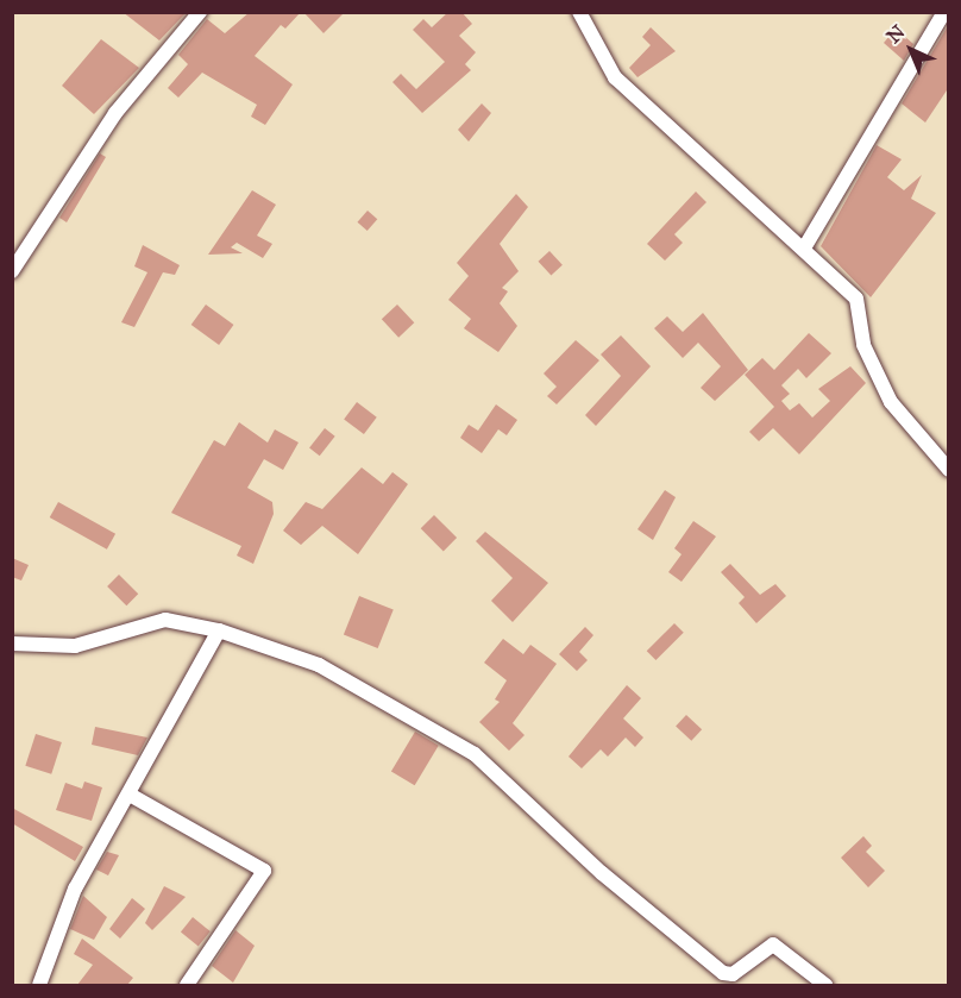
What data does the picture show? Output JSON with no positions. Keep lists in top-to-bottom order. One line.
{"north":"top left"}
